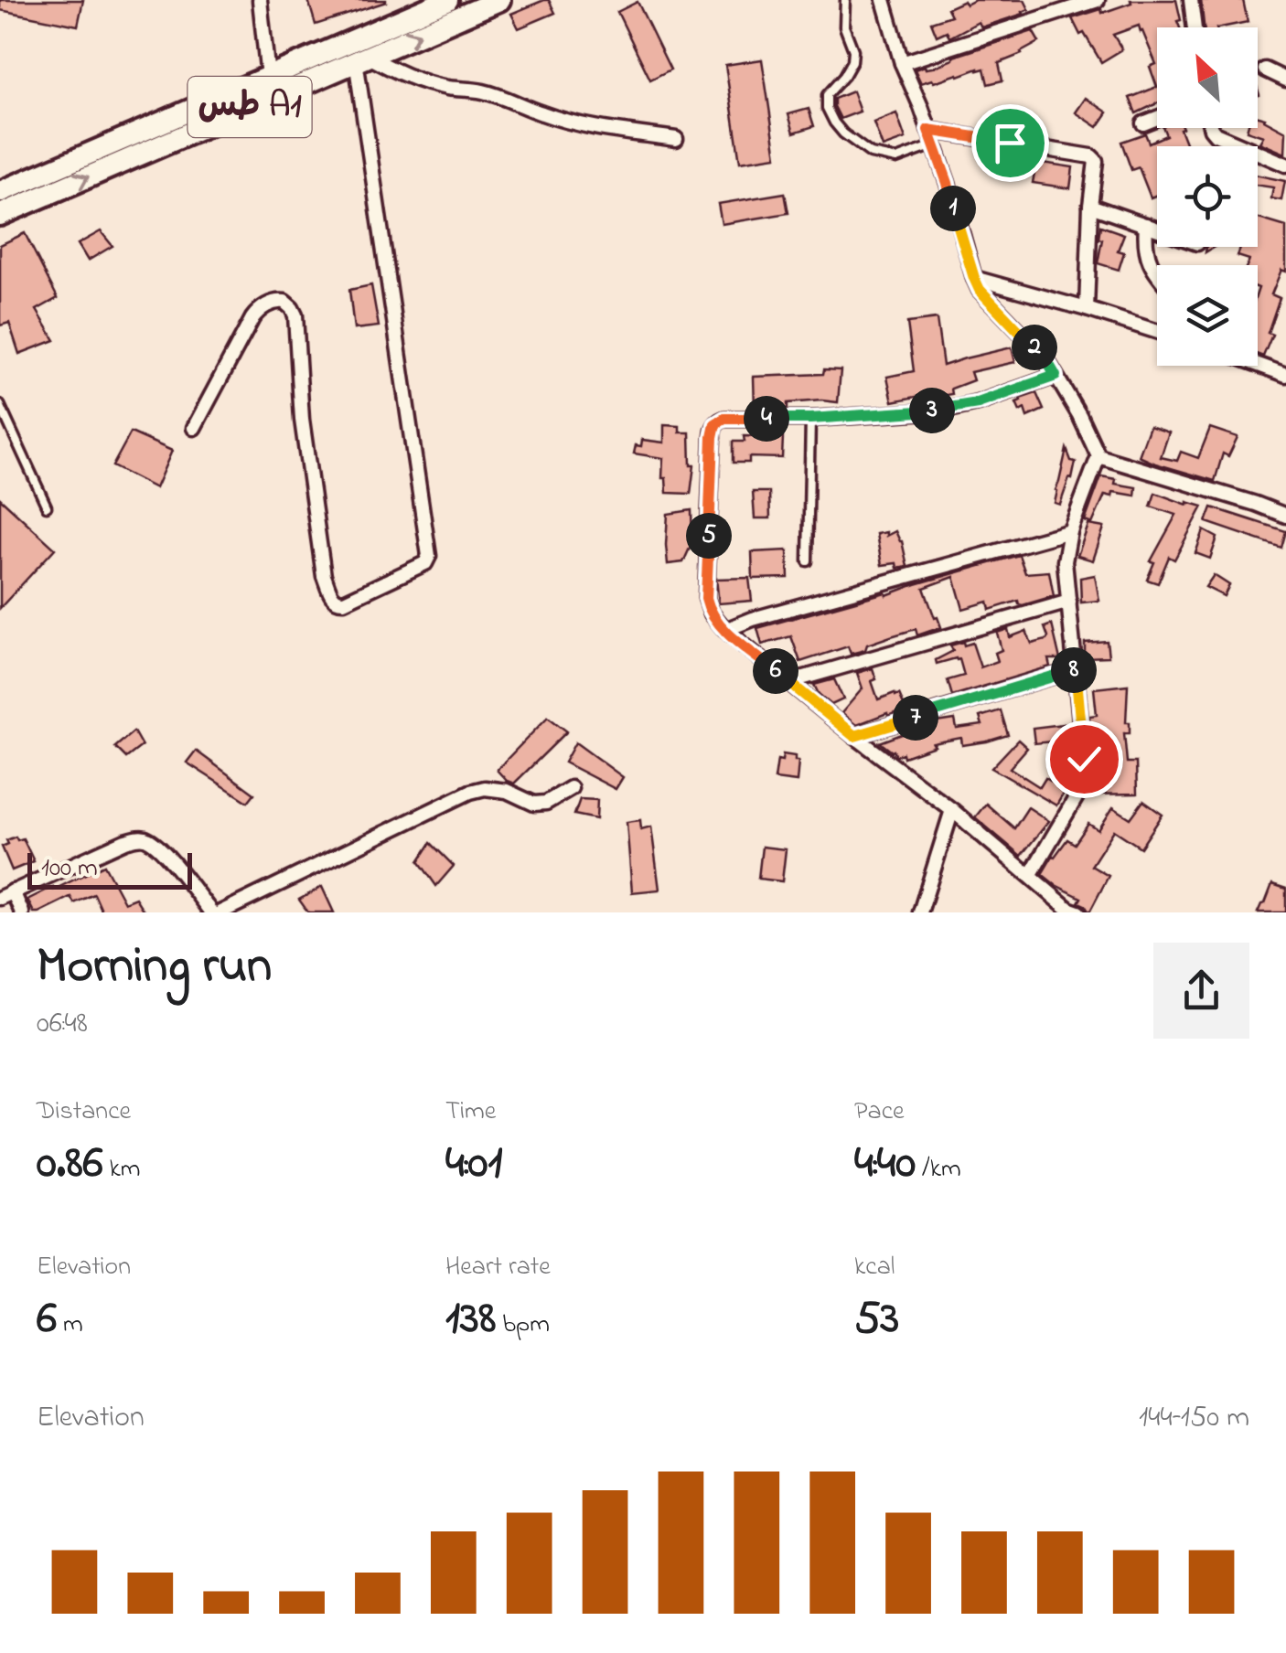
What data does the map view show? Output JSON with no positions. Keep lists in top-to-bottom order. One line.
{"streets":{"highway":["طس A1"]},"scale_bar":"100 m","north":"top left","page":{"pins":["1","2","3","4","5","8","6","7"],"scale":"100 m","heading":["Morning run","06:48"],"stats":[["Distance","0.86 km"],["Time","4:01"],["Pace","4:40 /km"],["Elevation","6 m"],["Heart rate","138 bpm"],["kcal","53"]],"chart":["Elevation","144–150 m"]}}
